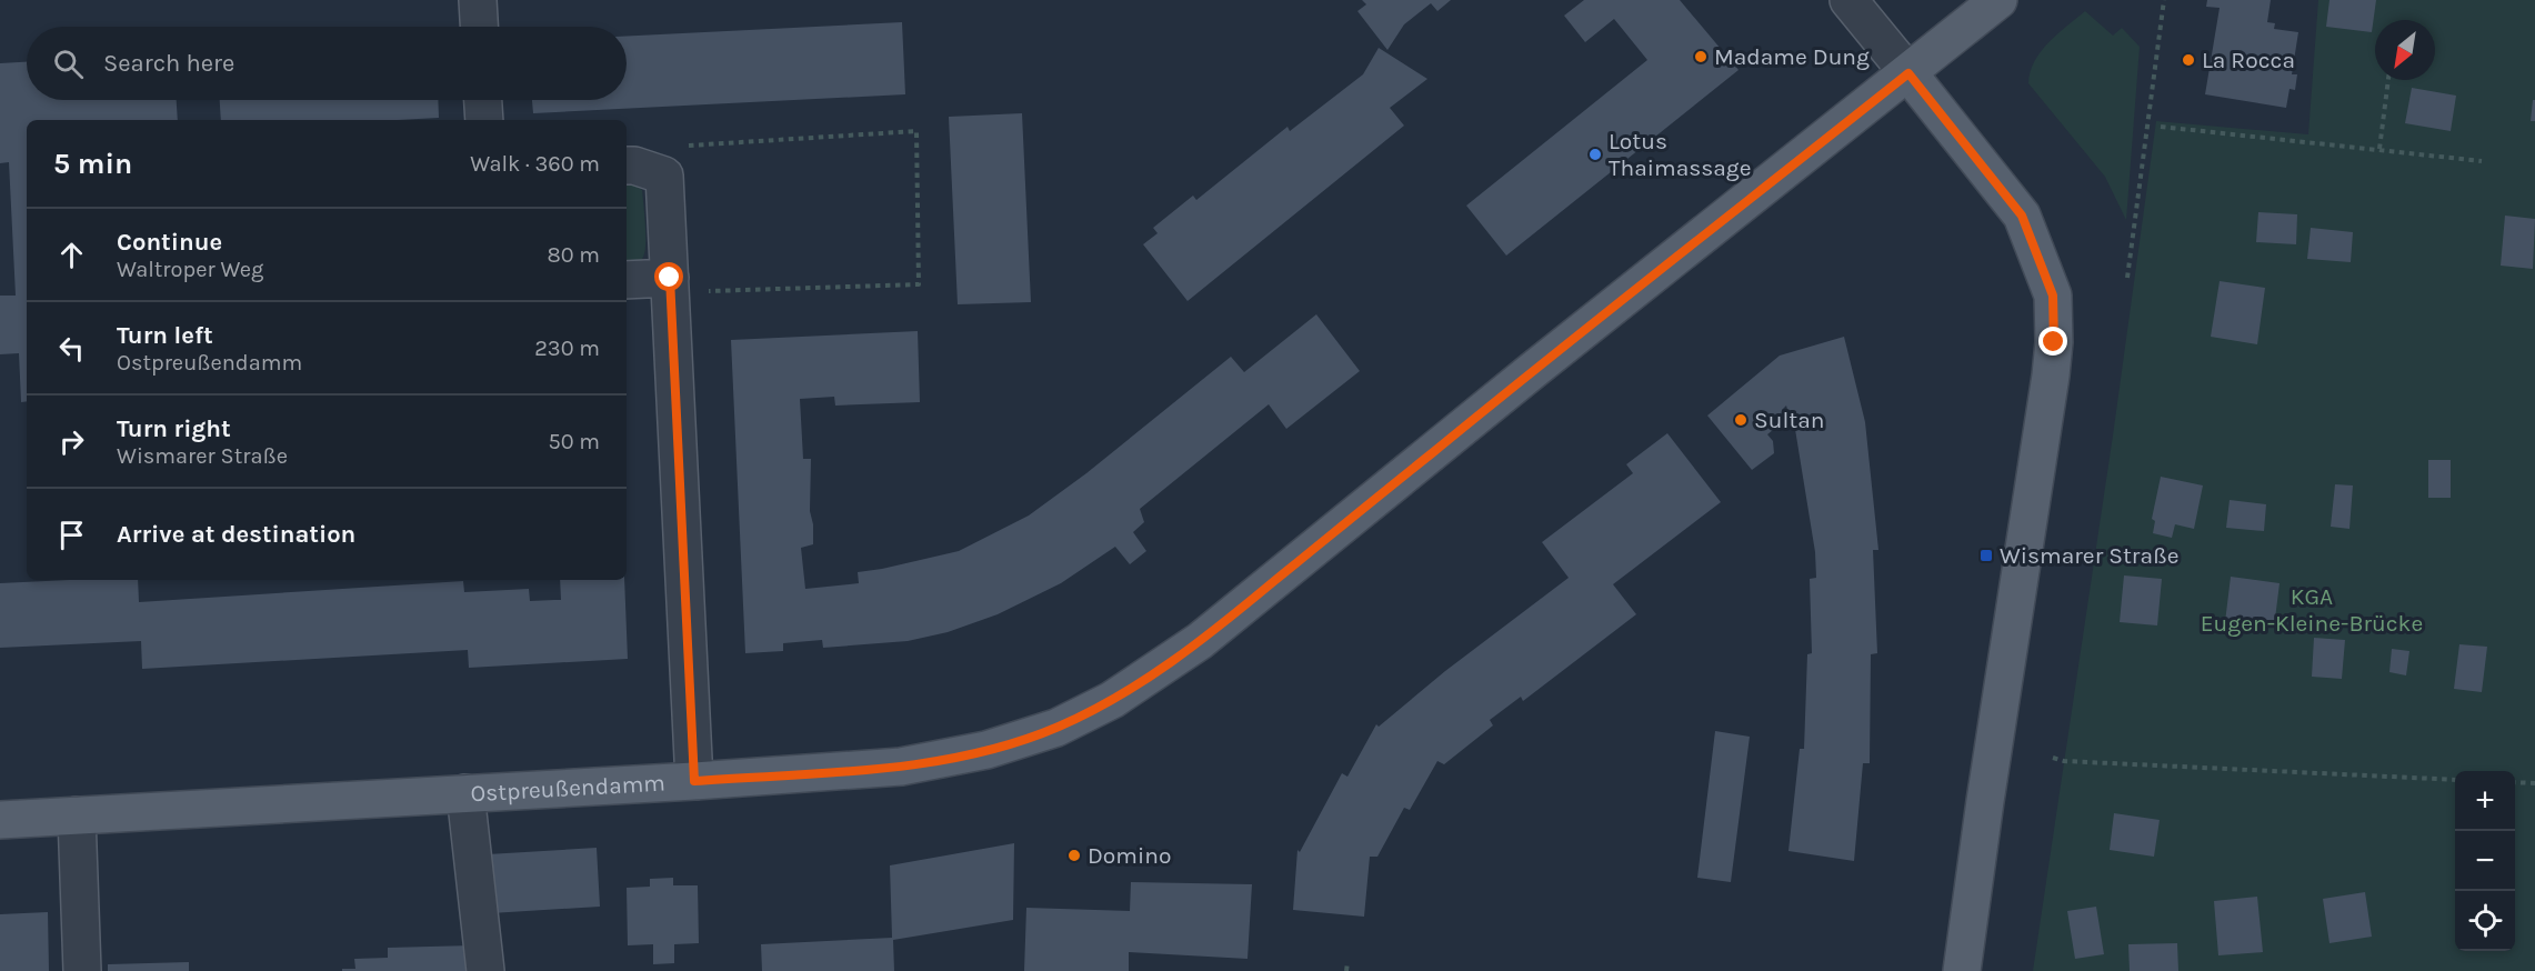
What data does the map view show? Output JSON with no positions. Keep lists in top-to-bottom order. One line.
{"streets":{"main road":["Ostpreußendamm"]},"parks":["KGA Eugen-Kleine-Brücke"],"places":{"other":["Madame Dung","La Rocca","Lotus Thaimassage","Sultan","Domino"],"transit":["Wismarer Straße"]},"north":"bottom left","page":{"search":"Search here","heading":["5 min","Walk · 360 m"],"list":[["Continue","Waltroper Weg","80 m"],["Turn left","Ostpreußendamm","230 m"],["Turn right","Wismarer Straße","50 m"],"Arrive at destination"],"map_buttons":["+","−"]}}
